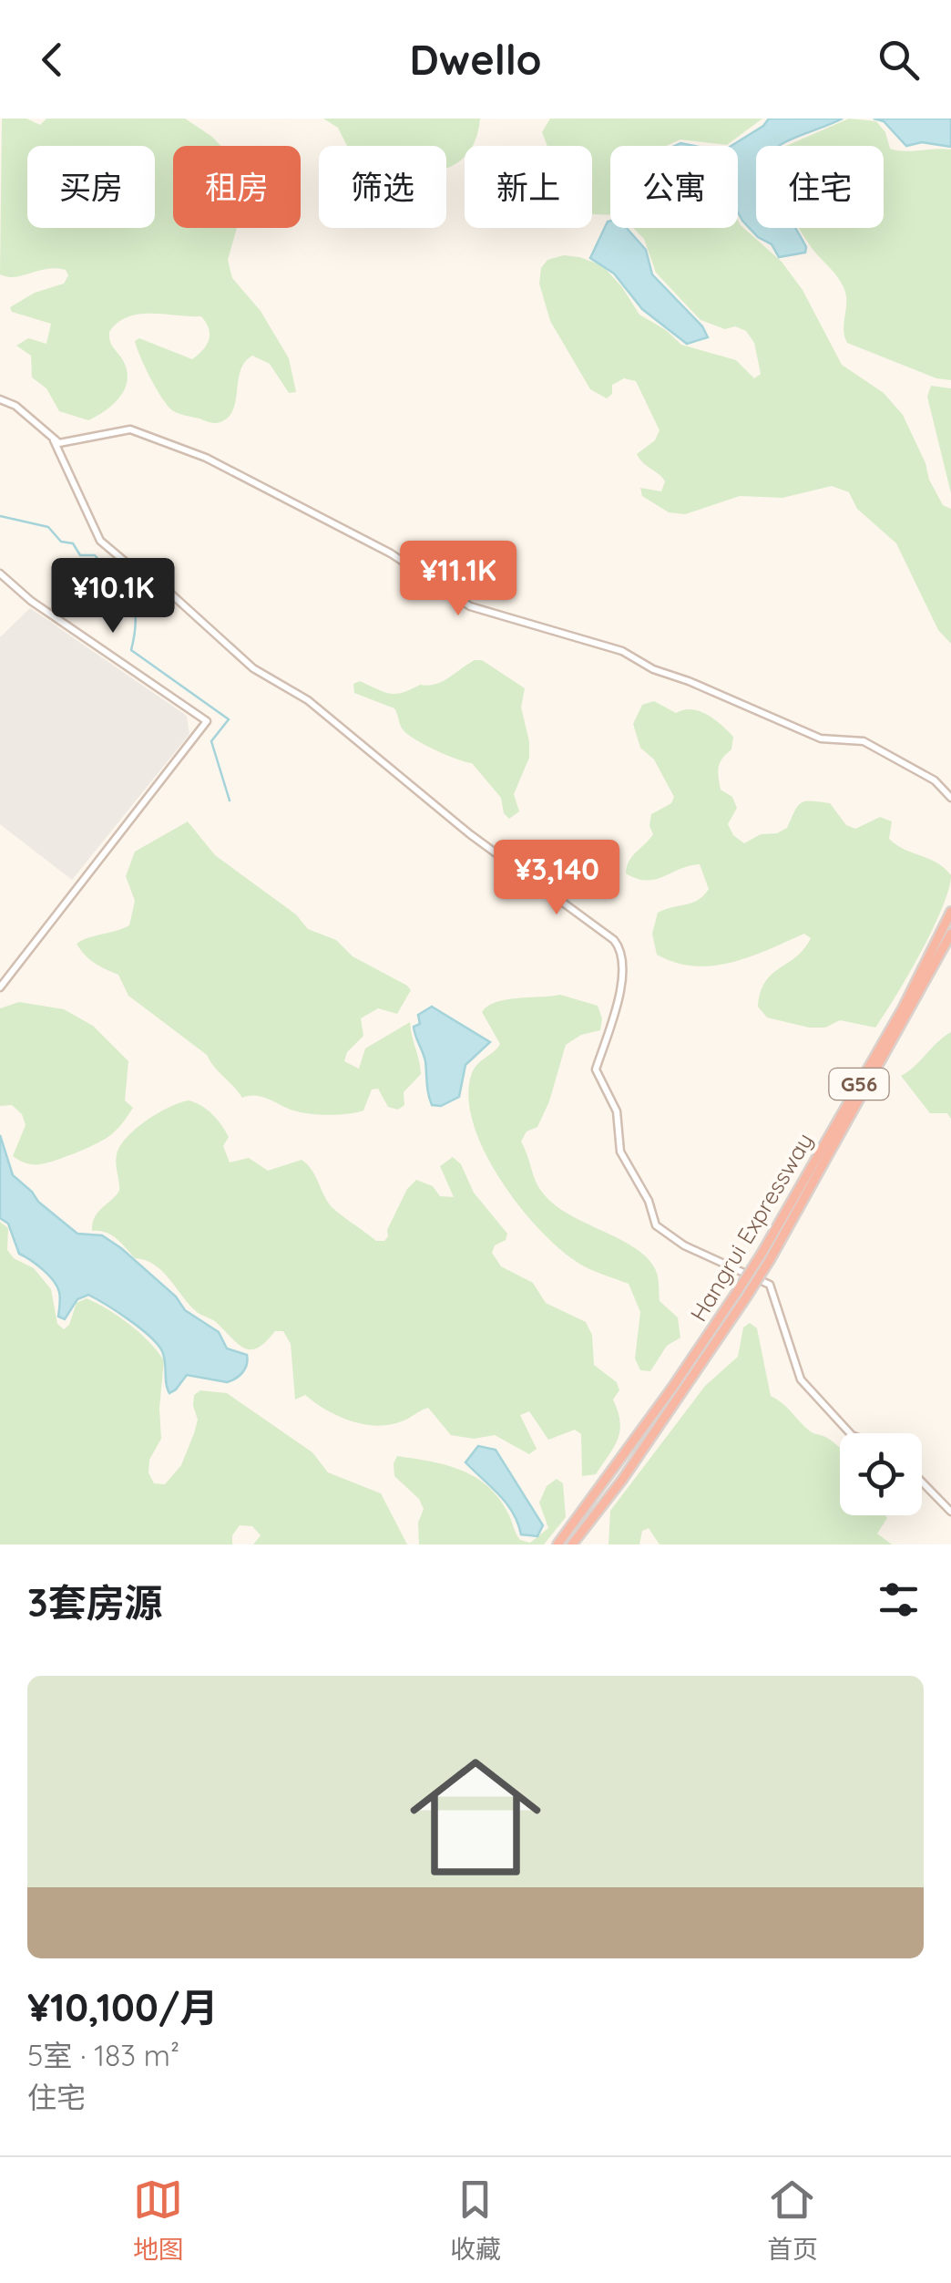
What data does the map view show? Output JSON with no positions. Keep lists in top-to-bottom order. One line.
{"streets":{"highway":["G56","Hangrui Expressway"]},"page":{"header":"Dwello","chip":["买房","租房","筛选","新上","公寓","住宅"],"price":["¥11.1K","¥10.1K","¥3,140"],"heading":"3套房源","list":[{"name":"¥10,100/月","note":"5室 · 183 m² · 住宅"}],"tabs":["地图","收藏","首页"]}}
